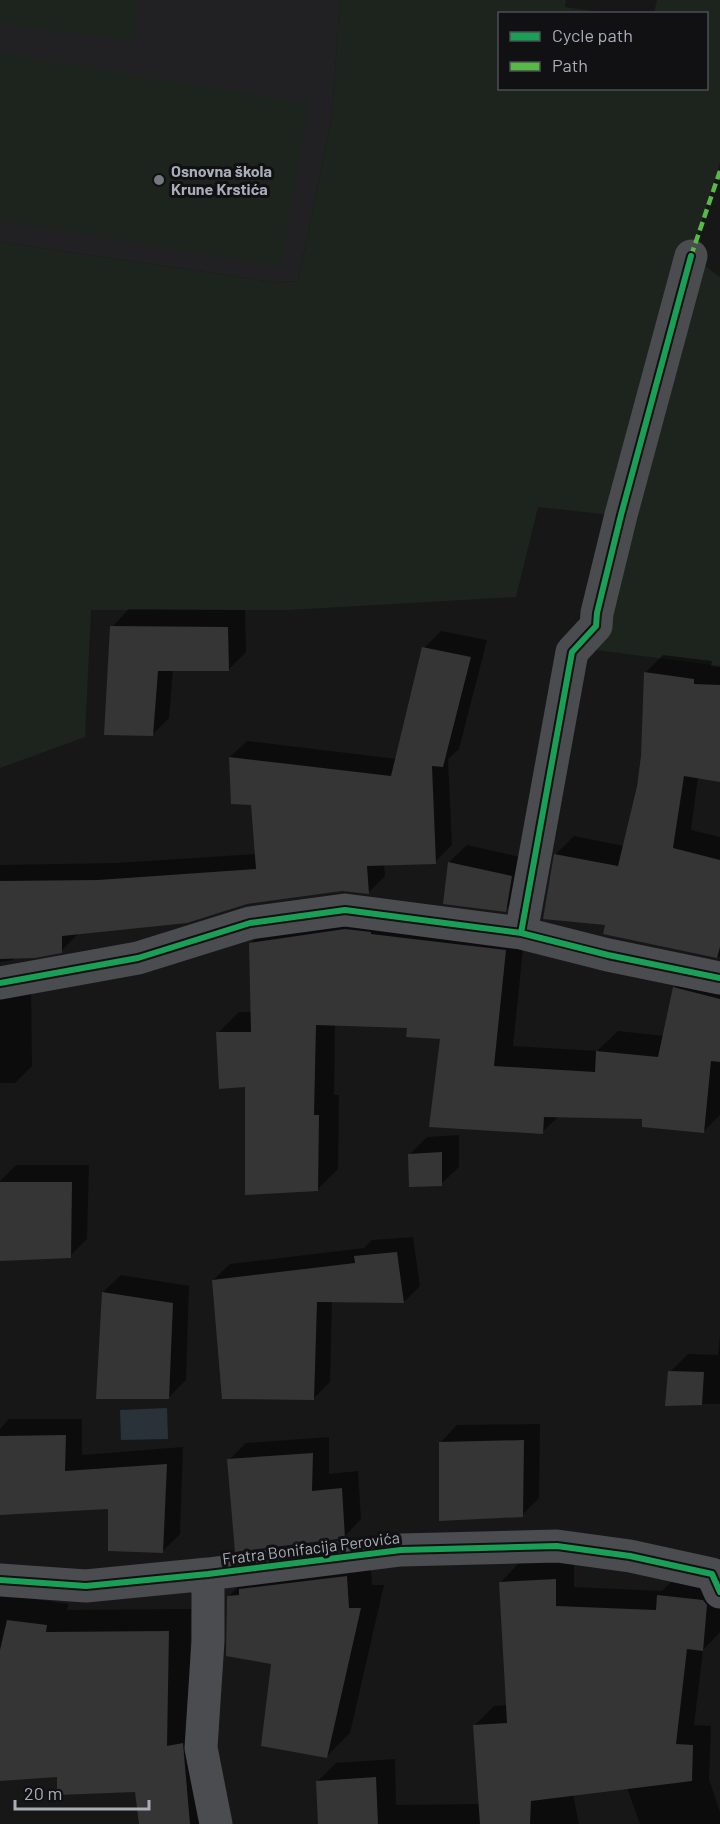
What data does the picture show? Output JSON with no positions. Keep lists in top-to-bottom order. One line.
{"streets":{"street":["Fratra Bonifacija Perovića"]},"places":["Osnovna škola Krune Krstića"],"legend":["Cycle path","Path"],"scale_bar":"20 m"}
